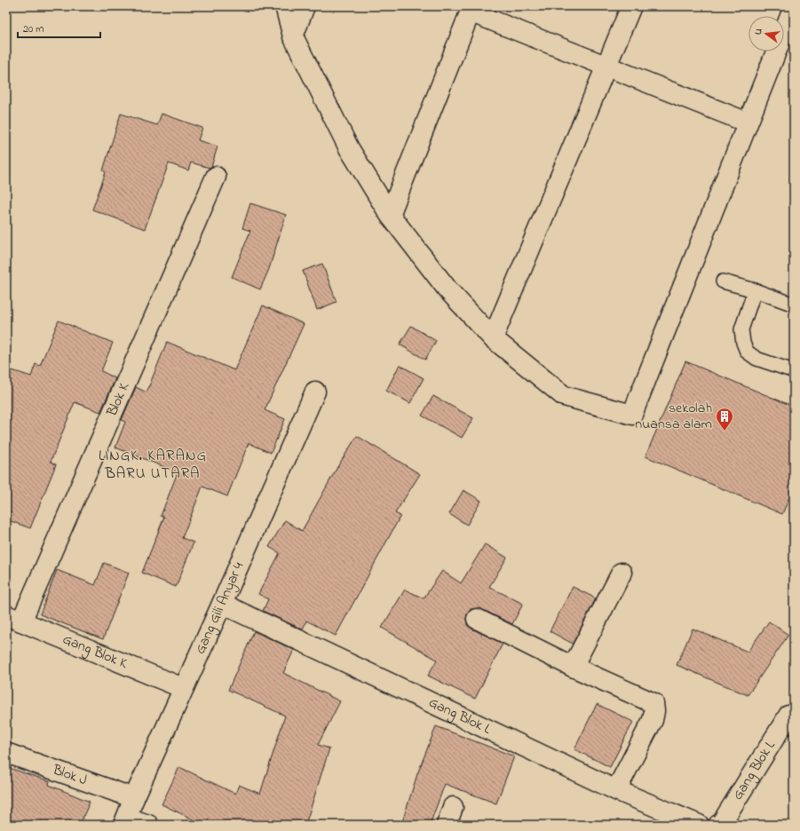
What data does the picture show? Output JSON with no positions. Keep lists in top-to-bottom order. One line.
{"streets":{"street":["Blok K","Gang Gili Anyar 4","Gang Blok K","Gang Blok L","Blok J"]},"crossings":[["Blok K","Gang Blok K"],["Gang Gili Anyar 4","Gang Blok K"],["Gang Gili Anyar 4","Gang Blok L"],["Gang Gili Anyar 4","Blok J"]],"districts":["LINGK. KARANG BARU UTARA"],"places":{"building":["sekolah nuansa alam"]},"scale_bar":"20 m","north":"left"}
